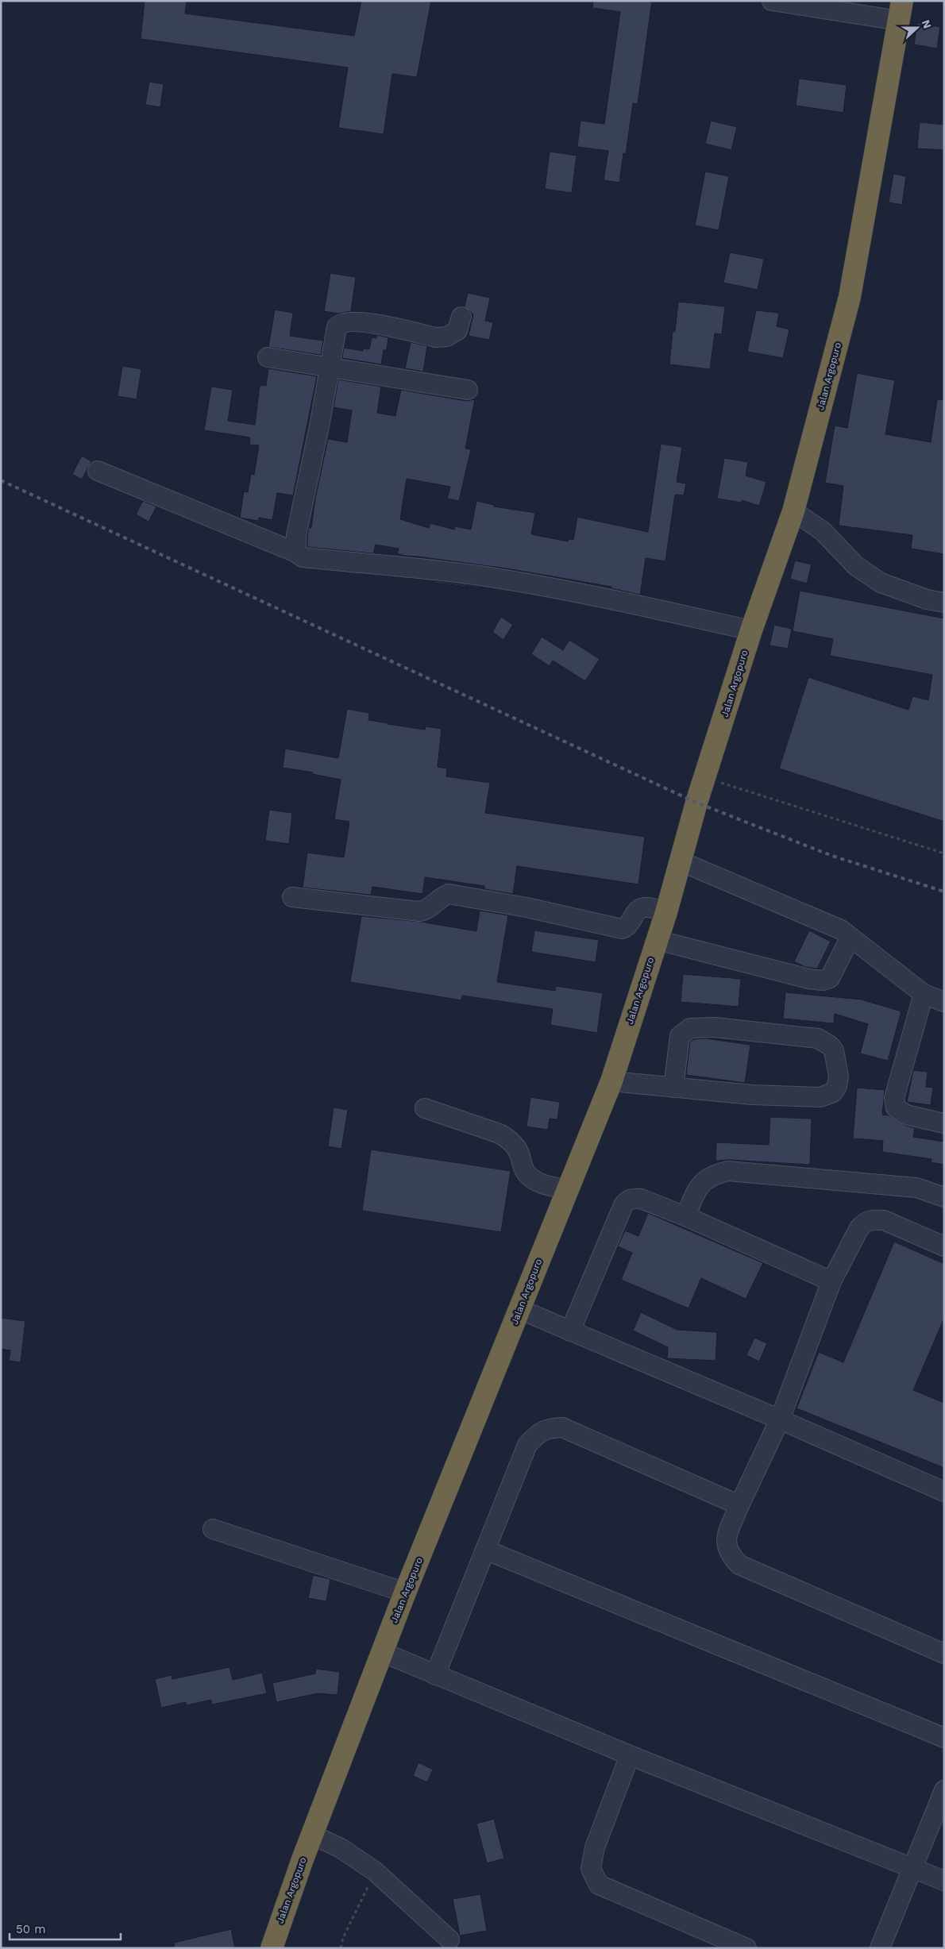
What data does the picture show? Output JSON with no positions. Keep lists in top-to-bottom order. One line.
{"streets":{"highway":["Jalan Argopuro"]},"scale_bar":"50 m","north":"right"}
